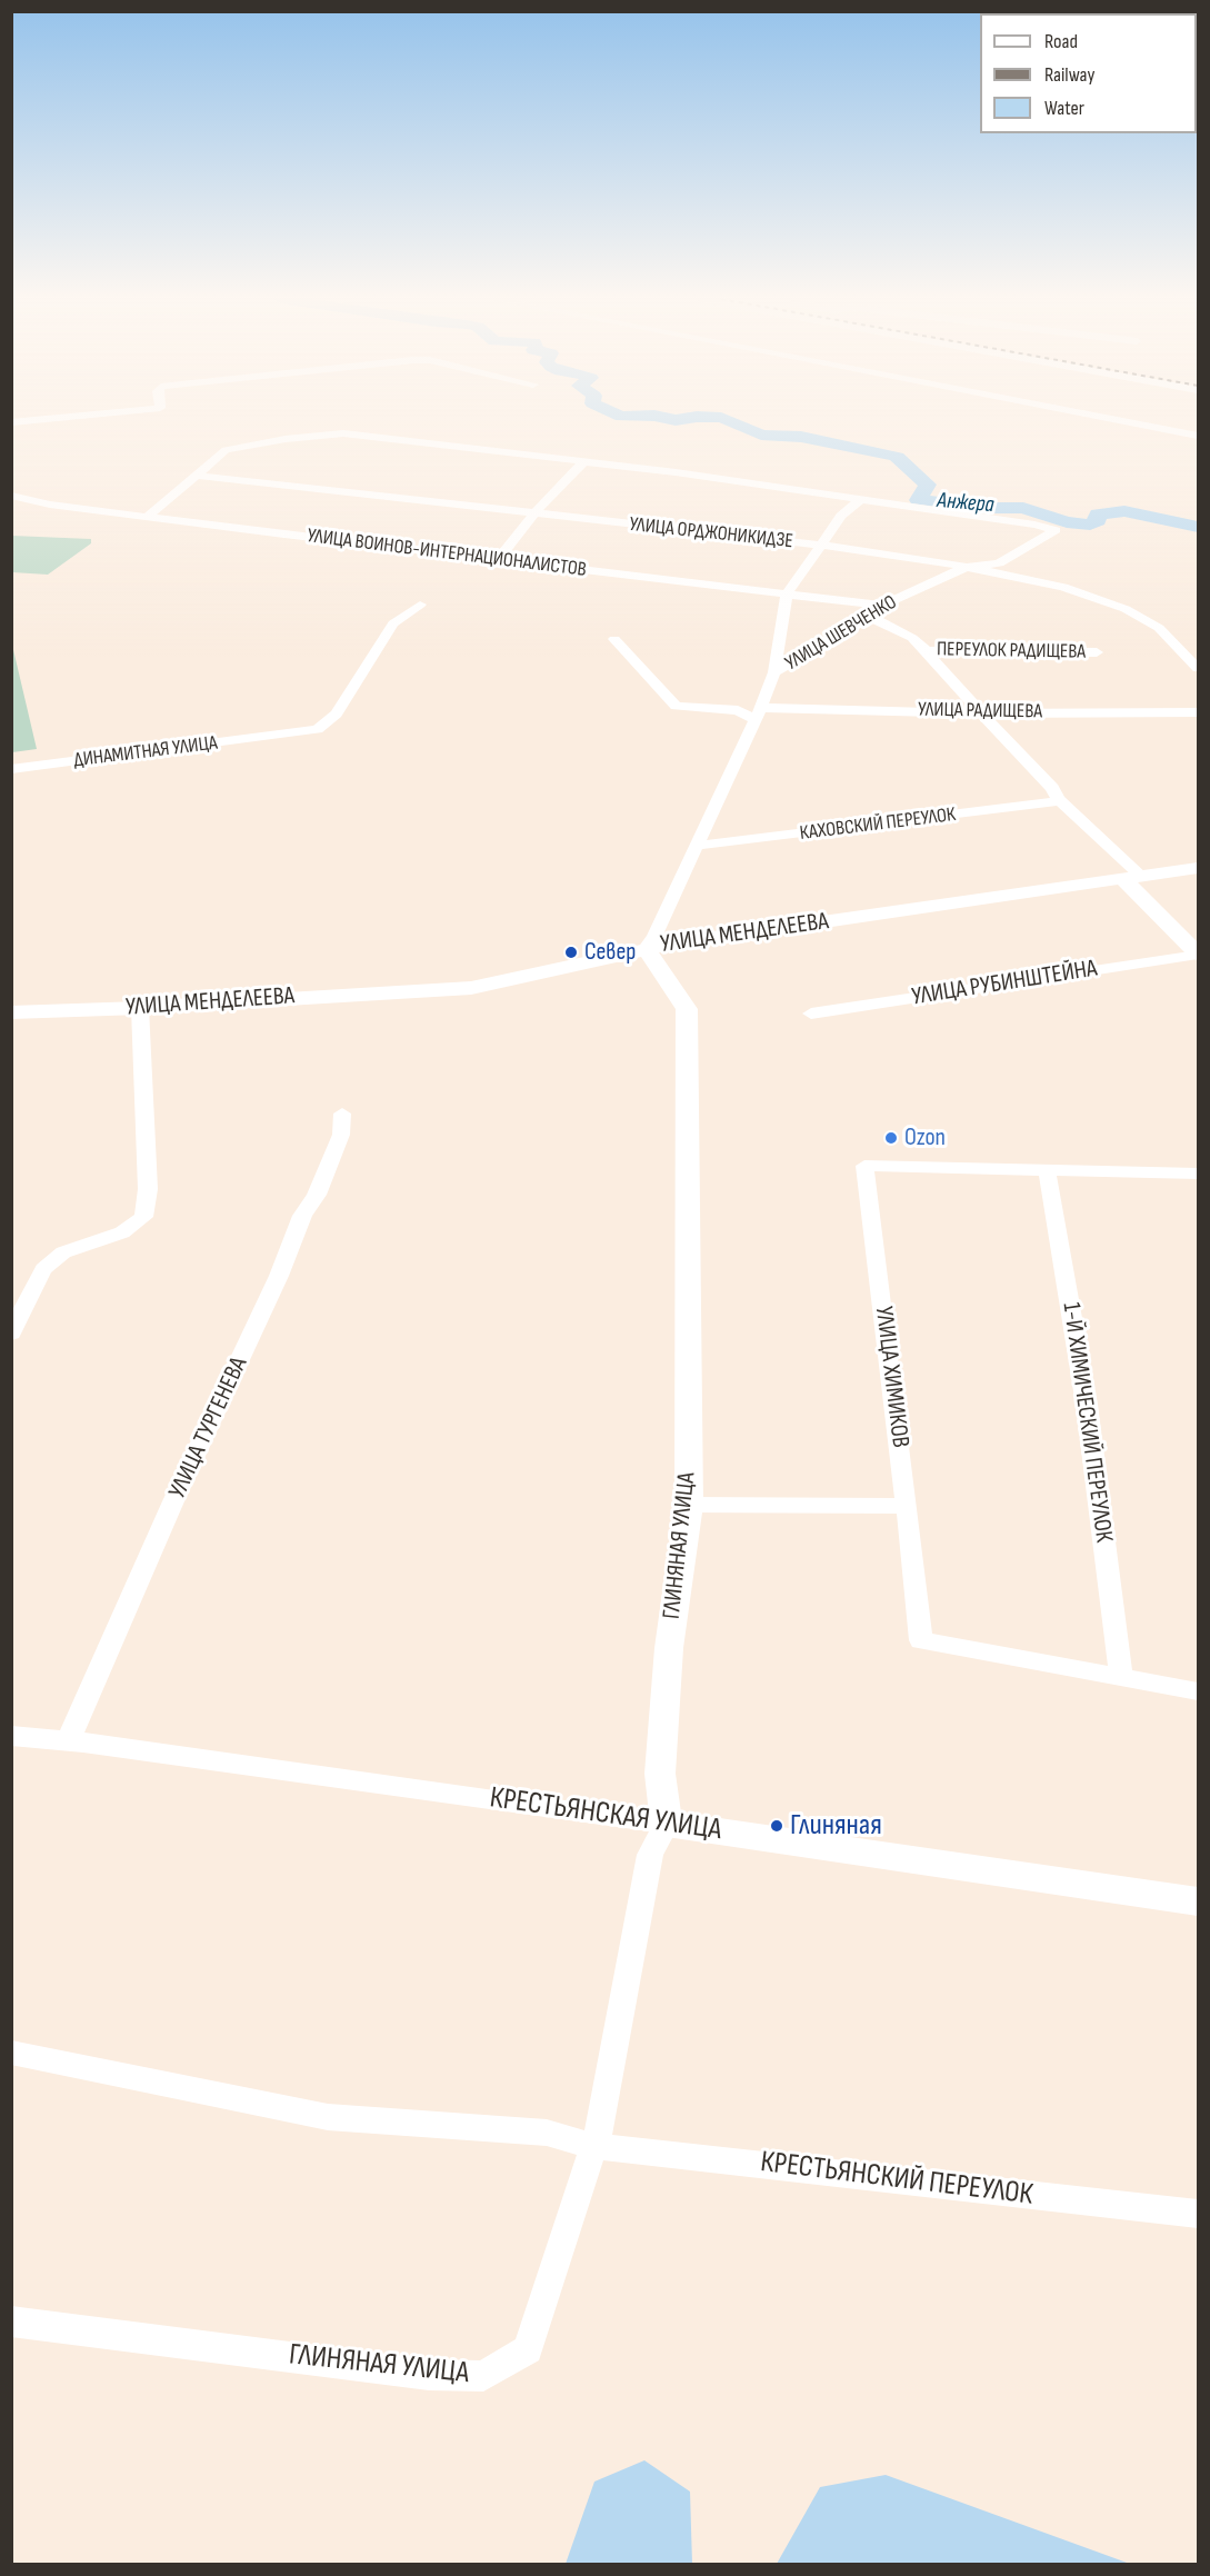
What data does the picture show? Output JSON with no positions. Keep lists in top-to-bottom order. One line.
{"streets":{"street":["УЛИЦА ОРДЖОНИКИДЗЕ","УЛИЦА ВОИНОВ-ИНТЕРНАЦИОНАЛИСТОВ","УЛИЦА ШЕВЧЕНКО","ПЕРЕУЛОК РАДИЩЕВА","УЛИЦА РАДИЩЕВА","ДИНАМИТНАЯ УЛИЦА","КАХОВСКИЙ ПЕРЕУЛОК","УЛИЦА МЕНДЕЛЕЕВА","УЛИЦА РУБИНШТЕЙНА","УЛИЦА ХИМИКОВ","1-Й ХИМИЧЕСКИЙ ПЕРЕУЛОК","УЛИЦА ТУРГЕНЕВА","ГЛИНЯНАЯ УЛИЦА","КРЕСТЬЯНСКАЯ УЛИЦА","КРЕСТЬЯНСКИЙ ПЕРЕУЛОК"]},"crossings":[["УЛИЦА ОРДЖОНИКИДЗЕ","УЛИЦА ШЕВЧЕНКО"],["УЛИЦА ВОИНОВ-ИНТЕРНАЦИОНАЛИСТОВ","УЛИЦА ШЕВЧЕНКО"],["УЛИЦА ШЕВЧЕНКО","УЛИЦА РАДИЩЕВА"],["УЛИЦА ШЕВЧЕНКО","КАХОВСКИЙ ПЕРЕУЛОК"],["УЛИЦА ШЕВЧЕНКО","УЛИЦА МЕНДЕЛЕЕВА"],["УЛИЦА ШЕВЧЕНКО","ГЛИНЯНАЯ УЛИЦА"],["УЛИЦА МЕНДЕЛЕЕВА","ГЛИНЯНАЯ УЛИЦА"],["УЛИЦА ХИМИКОВ","1-Й ХИМИЧЕСКИЙ ПЕРЕУЛОК"],["УЛИЦА ТУРГЕНЕВА","КРЕСТЬЯНСКАЯ УЛИЦА"],["ГЛИНЯНАЯ УЛИЦА","КРЕСТЬЯНСКАЯ УЛИЦА"],["ГЛИНЯНАЯ УЛИЦА","КРЕСТЬЯНСКИЙ ПЕРЕУЛОК"]],"water":["Анжера"],"places":["Север","Ozon","Глиняная"],"legend":["Road","Railway","Water"]}
